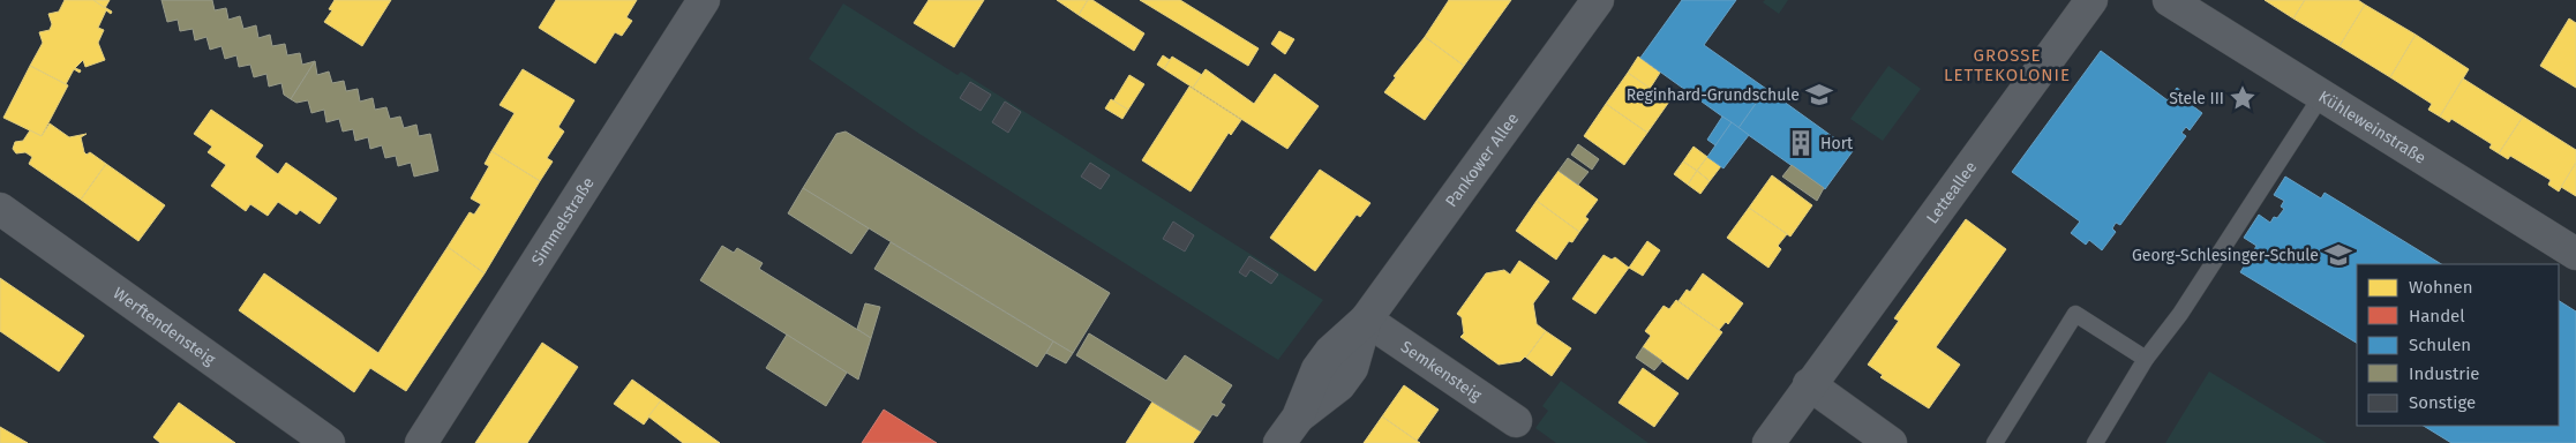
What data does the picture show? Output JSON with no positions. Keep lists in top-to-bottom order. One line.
{"streets":{"street":["Kühleweinstraße","Pankower Allee","Letteallee","Simmelstraße","Werftendensteig","Semkensteig"]},"crossings":[["Pankower Allee","Semkensteig"]],"districts":["GROSSE LETTEKOLONIE"],"places":{"school or university":["Reginhard-Grundschule","Georg-Schlesinger-Schule"],"place":["Stele III"],"building":["Hort"]},"legend":["Wohnen","Handel","Schulen","Industrie","Sonstige"]}
